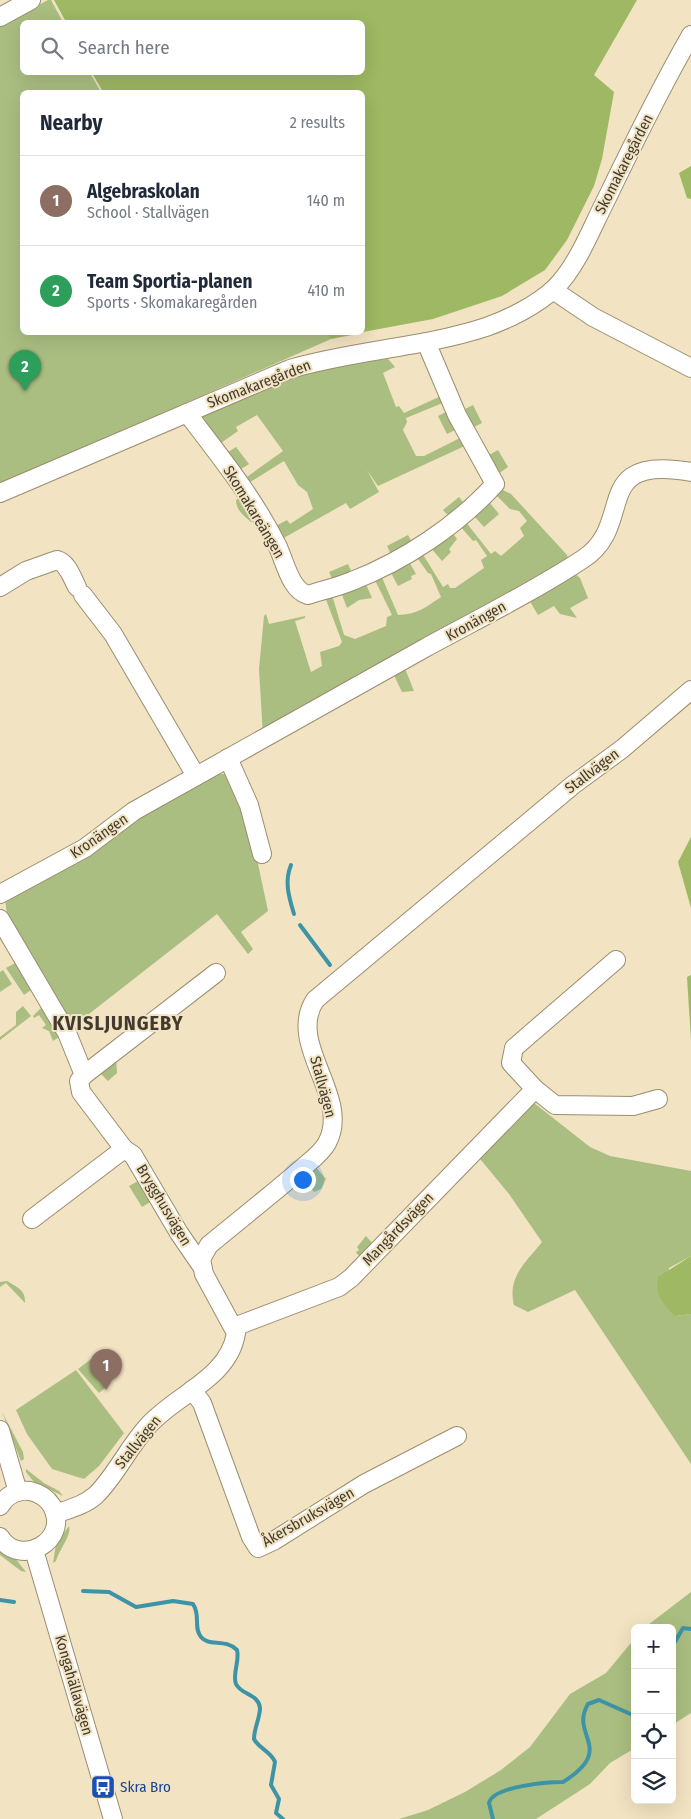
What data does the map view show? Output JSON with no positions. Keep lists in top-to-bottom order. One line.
{"streets":{"street":["Skomakaregården","Skomakareängen","Kronängen","Stallvägen","Brygghusvägen","Mangårdsvägen","Åkersbruksvägen","Kongahällavägen"]},"crossings":[["Skomakaregården","Skomakareängen"],["Stallvägen","Brygghusvägen"],["Stallvägen","Mangårdsvägen"],["Stallvägen","Åkersbruksvägen"]],"districts":["KVISLJUNGEBY"],"places":{"bus stop":["Skra Bro"]},"page":{"search":"Search here","heading":["Nearby","2 results"],"list":[{"mark":"1","name":"Algebraskolan","note":"School · Stallvägen","value":"140 m"},{"mark":"2","name":"Team Sportia-planen","note":"Sports · Skomakaregården","value":"410 m"}],"pins":["2","1"],"map_buttons":["+","−"]}}
